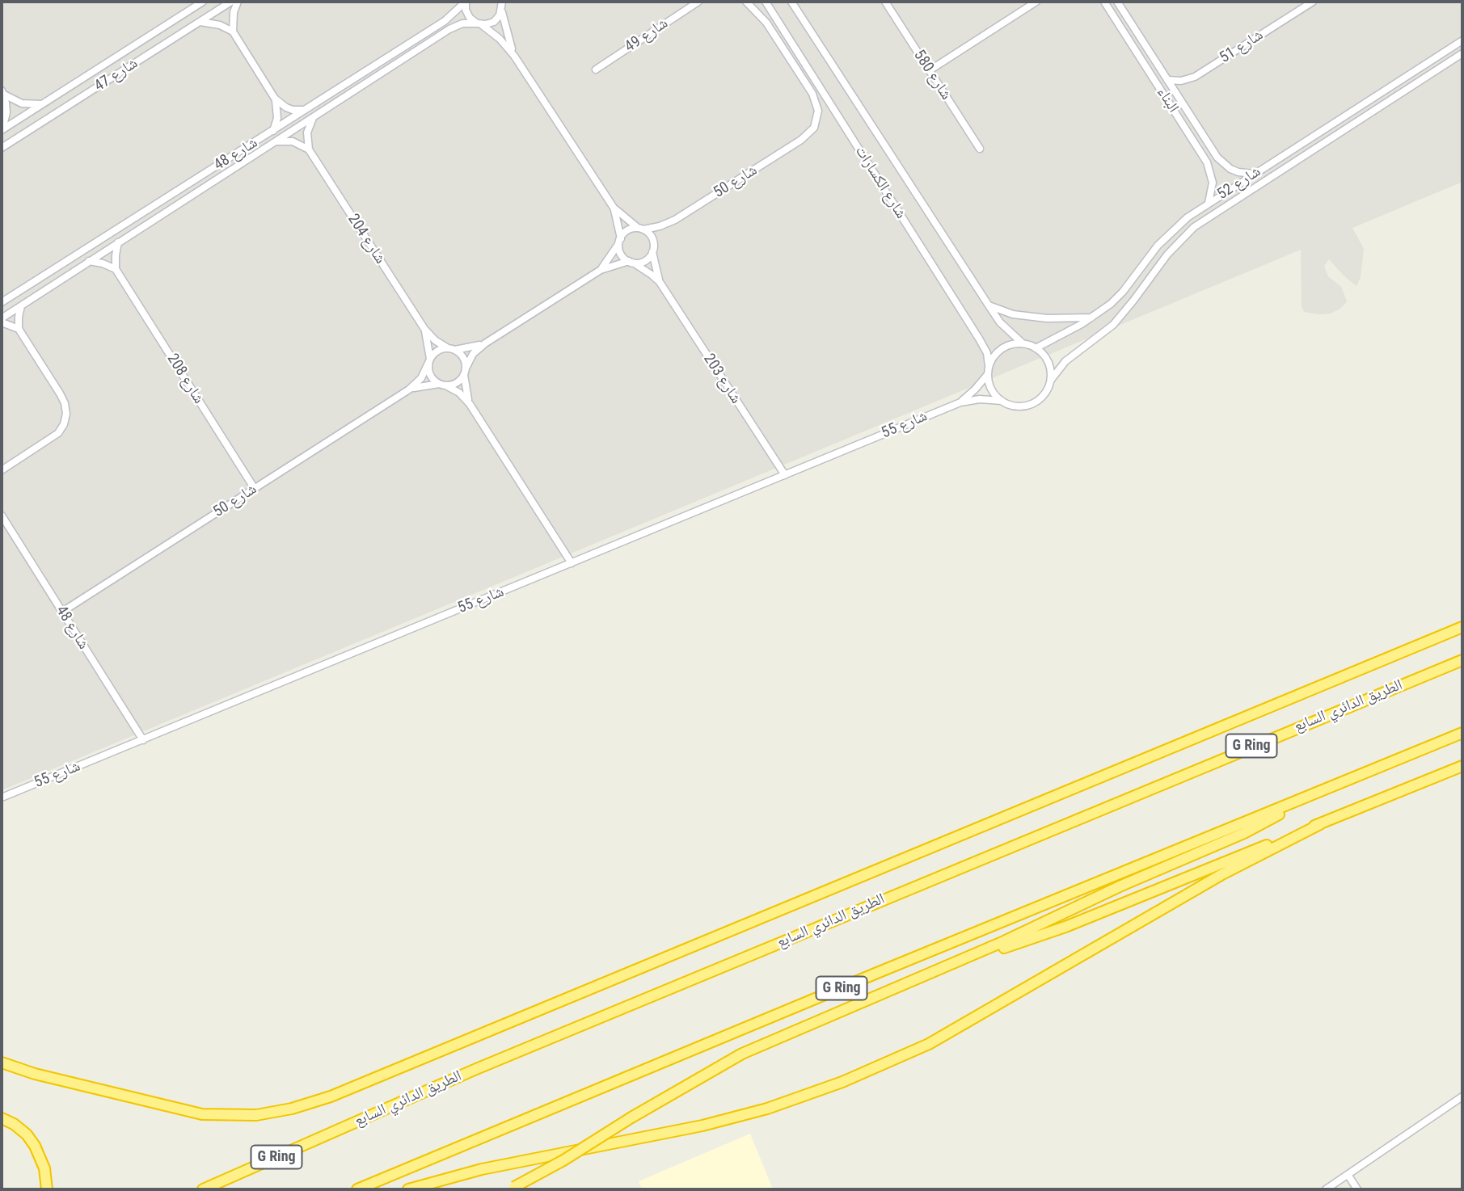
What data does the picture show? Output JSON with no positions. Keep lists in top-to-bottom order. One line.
{"streets":{"highway":["الطريق الدائري السابع","G Ring"],"street":["شارع 49","شارع 51","شارع 47","شارع 580","البناء","شارع 48","شارع 50","شارع الكسارات","شارع 52","شارع 204","شارع 208","شارع 203","شارع 55"]},"crossings":[["شارع 51","البناء"],["البناء","شارع 52"],["شارع 48","شارع 50"],["شارع 48","شارع 55"],["شارع 50","شارع 204"],["شارع 50","شارع 208"],["شارع 50","شارع 203"],["شارع الكسارات","شارع 52"],["شارع الكسارات","شارع 55"],["شارع 52","شارع 55"],["شارع 203","شارع 55"]]}
